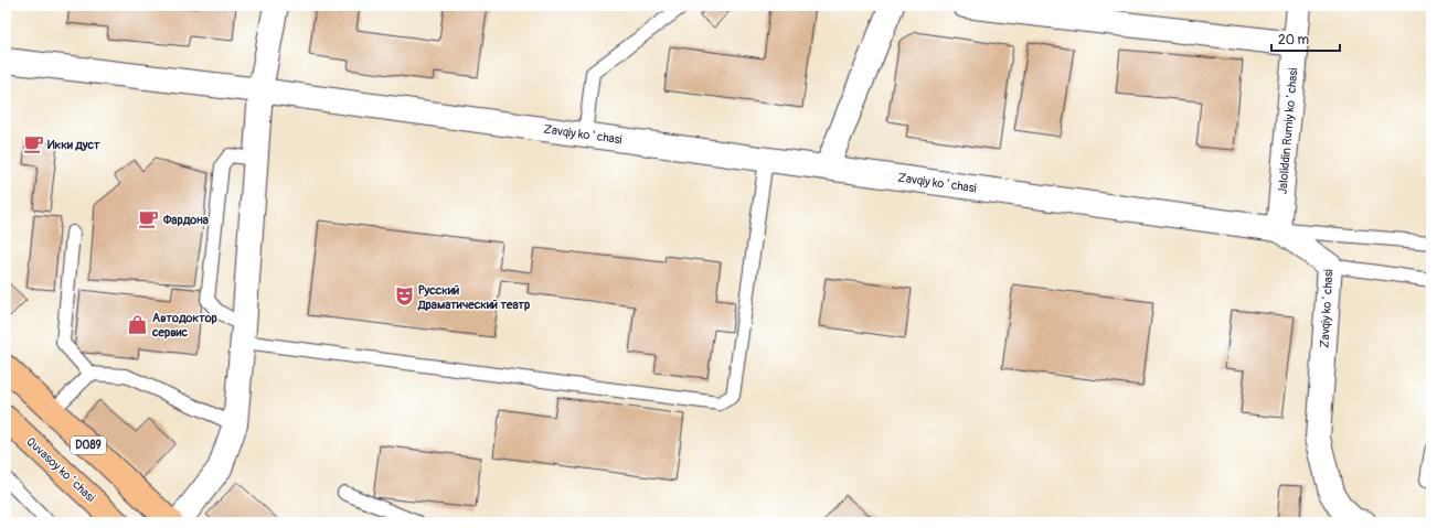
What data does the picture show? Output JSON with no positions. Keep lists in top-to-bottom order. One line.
{"streets":{"main road":["D089","Quvasoy koʻchasi"],"street":["Jaloliddin Rumiy koʻchasi","Zavqiy koʻchasi"]},"crossings":[["Jaloliddin Rumiy koʻchasi","Zavqiy koʻchasi"]],"places":{"cafe":["Икки дуст","Фардона"],"theatre":["Русский Драматический театр"],"shop":["Автодоктор сервис"]},"scale_bar":"20 m"}
